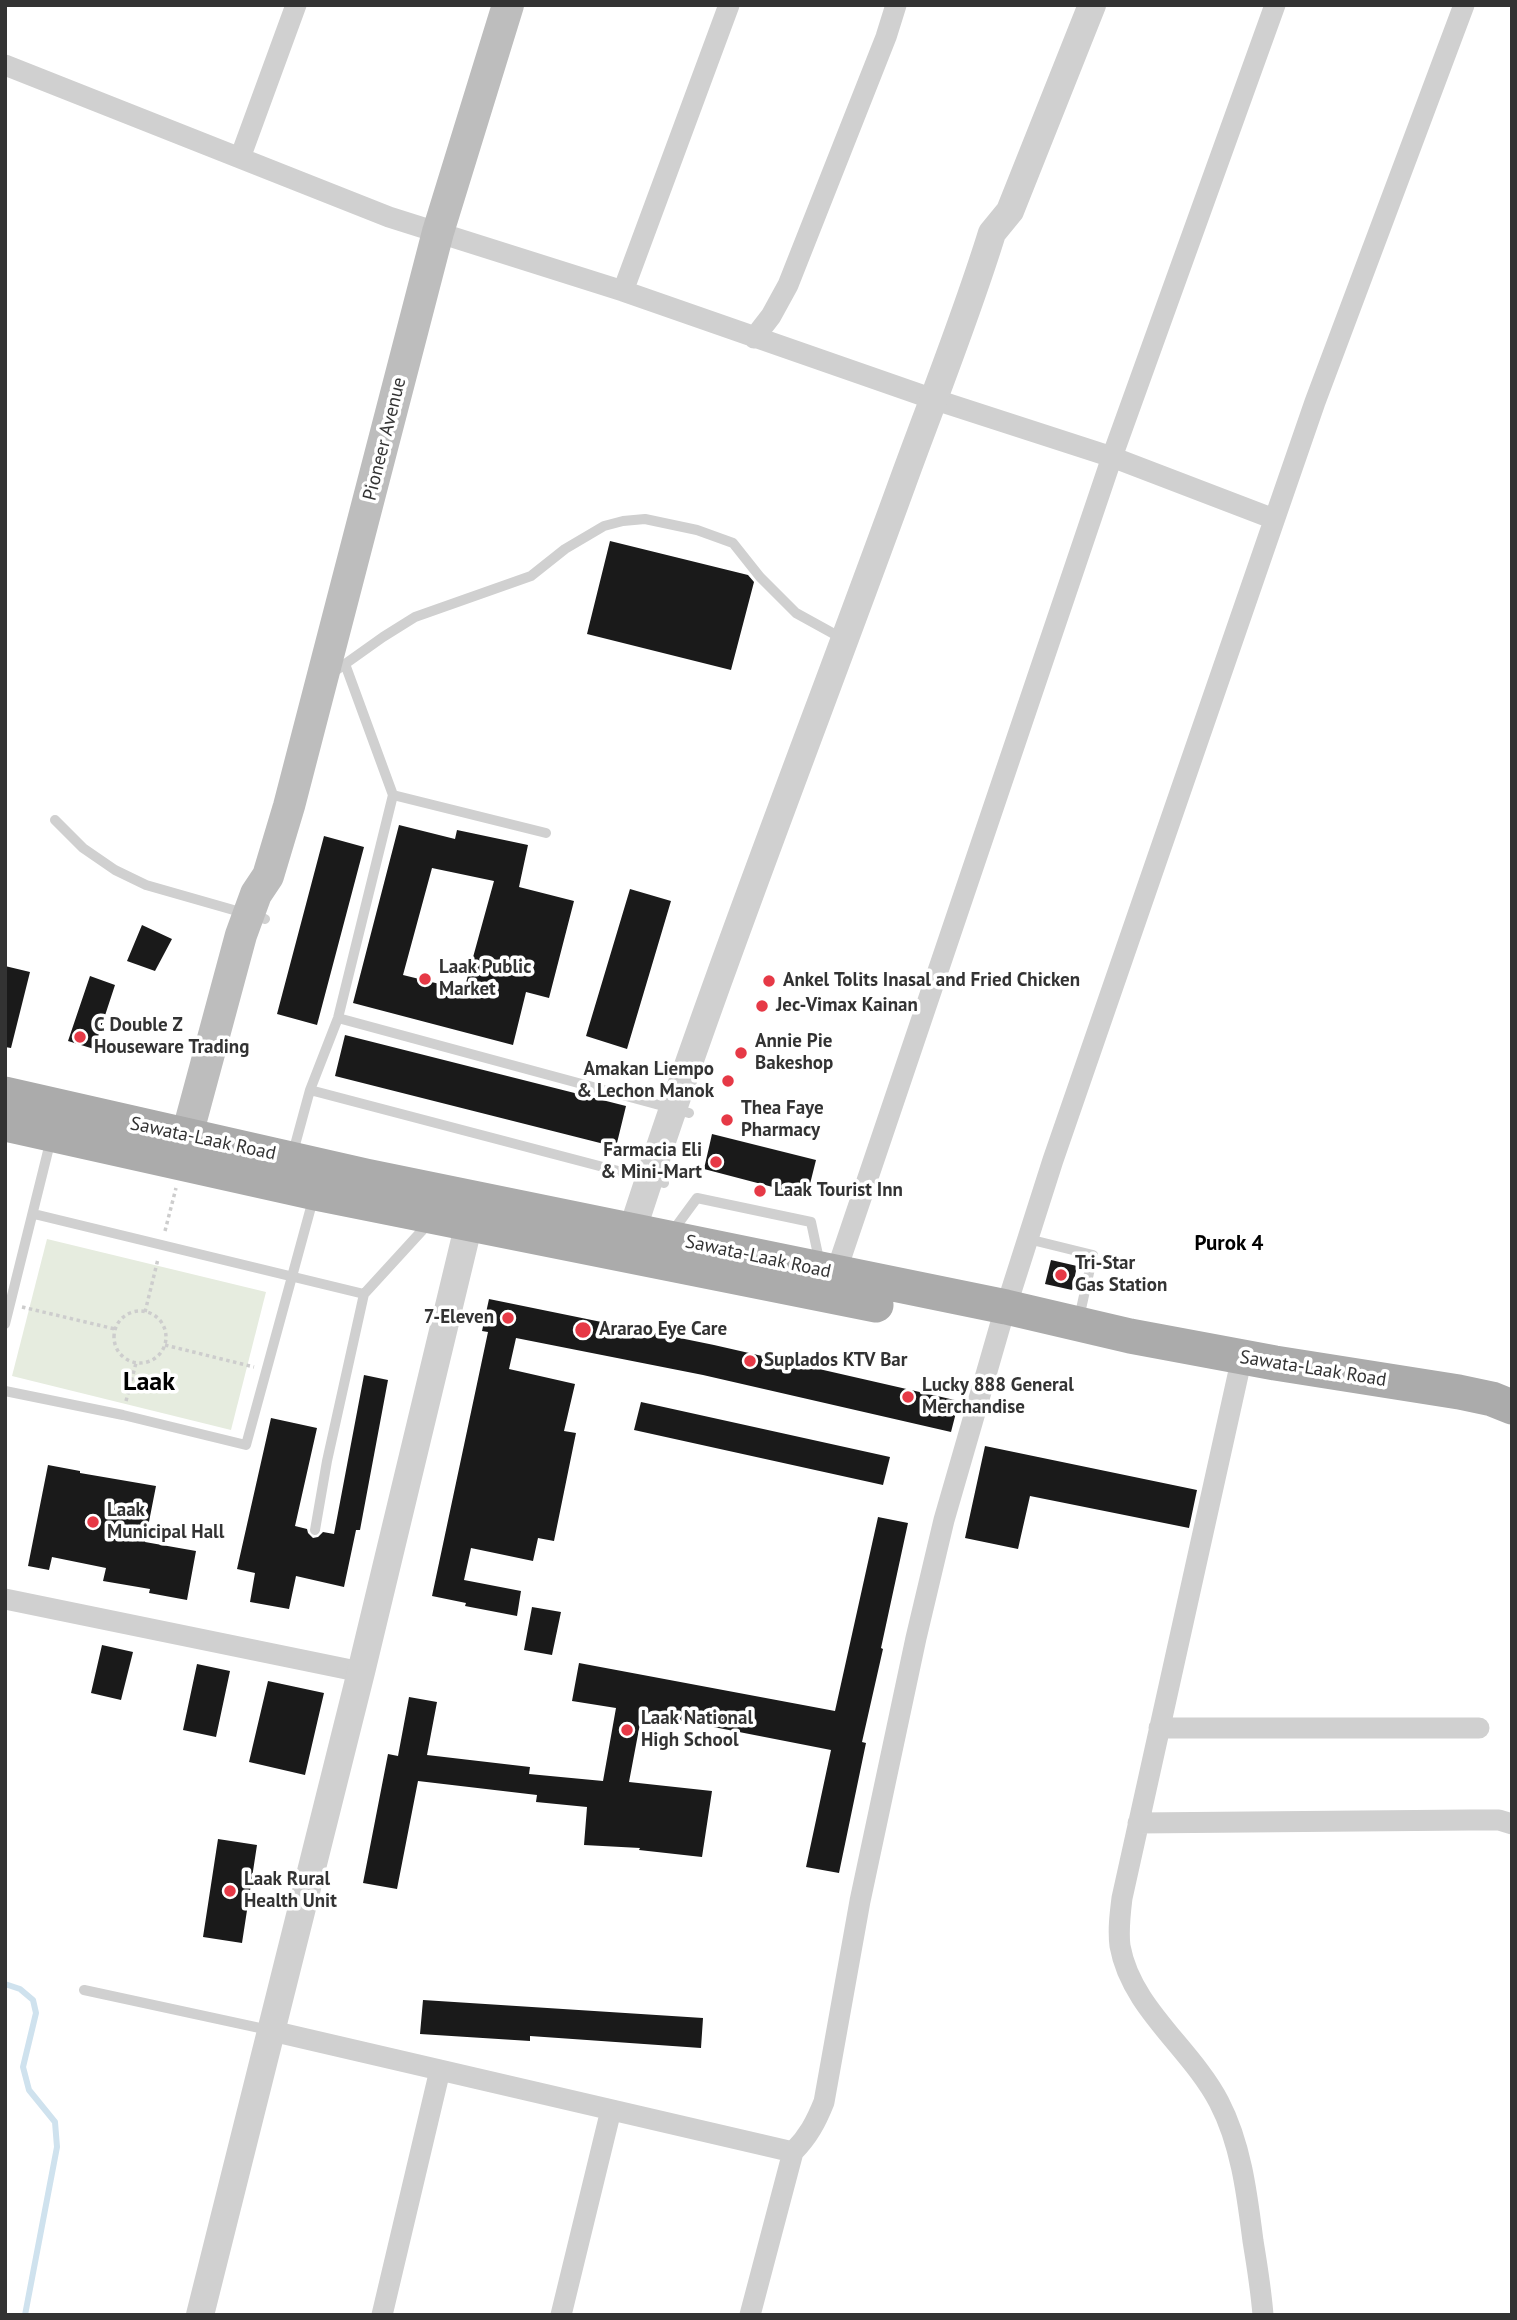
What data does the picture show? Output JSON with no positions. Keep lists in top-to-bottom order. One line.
{"streets":{"main road":["Pioneer Avenue","Sawata-Laak Road"]},"crossings":[["Pioneer Avenue","Sawata-Laak Road"]],"districts":["Purok 4","Laak"],"places":["Laak Public Market","Ankel Tolits Inasal and Fried Chicken","Jec-Vimax Kainan","C Double Z Houseware Trading","Annie Pie Bakeshop","Amakan Liempo & Lechon Manok","Thea Faye Pharmacy","Farmacia Eli & Mini-Mart","Laak Tourist Inn","Tri-Star Gas Station","7-Eleven","Ararao Eye Care","Suplados KTV Bar","Lucky 888 General Merchandise","Laak Municipal Hall","Laak National High School","Laak Rural Health Unit"]}
